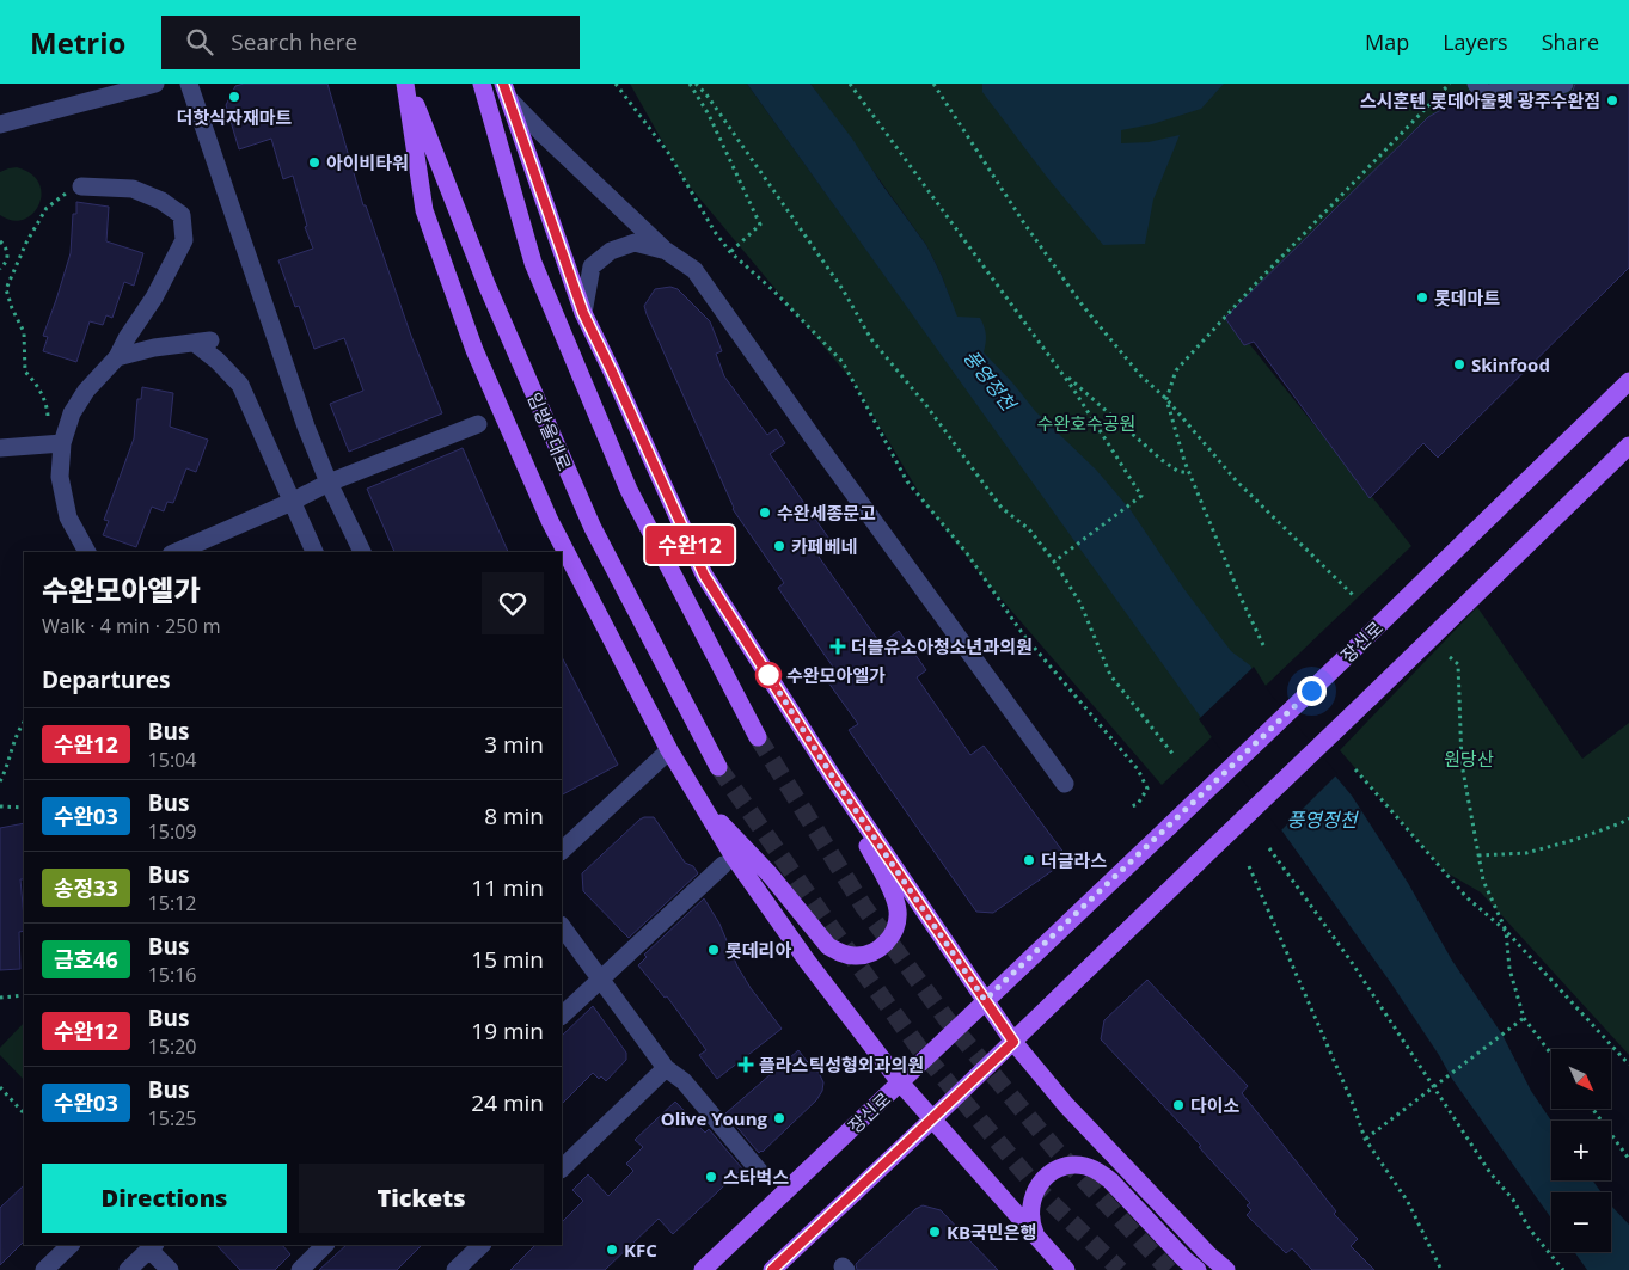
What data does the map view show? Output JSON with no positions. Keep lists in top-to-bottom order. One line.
{"streets":{"main road":["임방울대로","장신로"]},"water":["풍영정천"],"parks":["수완호수공원","원당산"],"places":{"other":["더핫식자재마트","스시혼텐 롯데아울렛 광주수완점","아이비타워","롯데마트","Skinfood","수완세종문고","카페베네","수완모아엘가","더글라스","롯데리아","다이소","Olive Young","스타벅스","KB국민은행","KFC"],"health":["더블유소아청소년과의원","플라스틱성형외과의원"]},"lines":["bus line 수완12"],"north":"bottom right","page":{"header":"Metrio","search":"Search here","nav":["Map","Layers","Share"],"on_map":"수완12","heading":[["수완모아엘가","Walk · 4 min · 250 m"],"Departures"],"list":[{"mark":"수완12","name":"Bus","note":"15:04","value":"3 min"},{"mark":"수완03","name":"Bus","note":"15:09","value":"8 min"},{"mark":"송정33","name":"Bus","note":"15:12","value":"11 min"},{"mark":"금호46","name":"Bus","note":"15:16","value":"15 min"},{"mark":"수완12","name":"Bus","note":"15:20","value":"19 min"},{"mark":"수완03","name":"Bus","note":"15:25","value":"24 min"}],"map_buttons":["+","−"],"buttons":["Directions","Tickets"]}}
